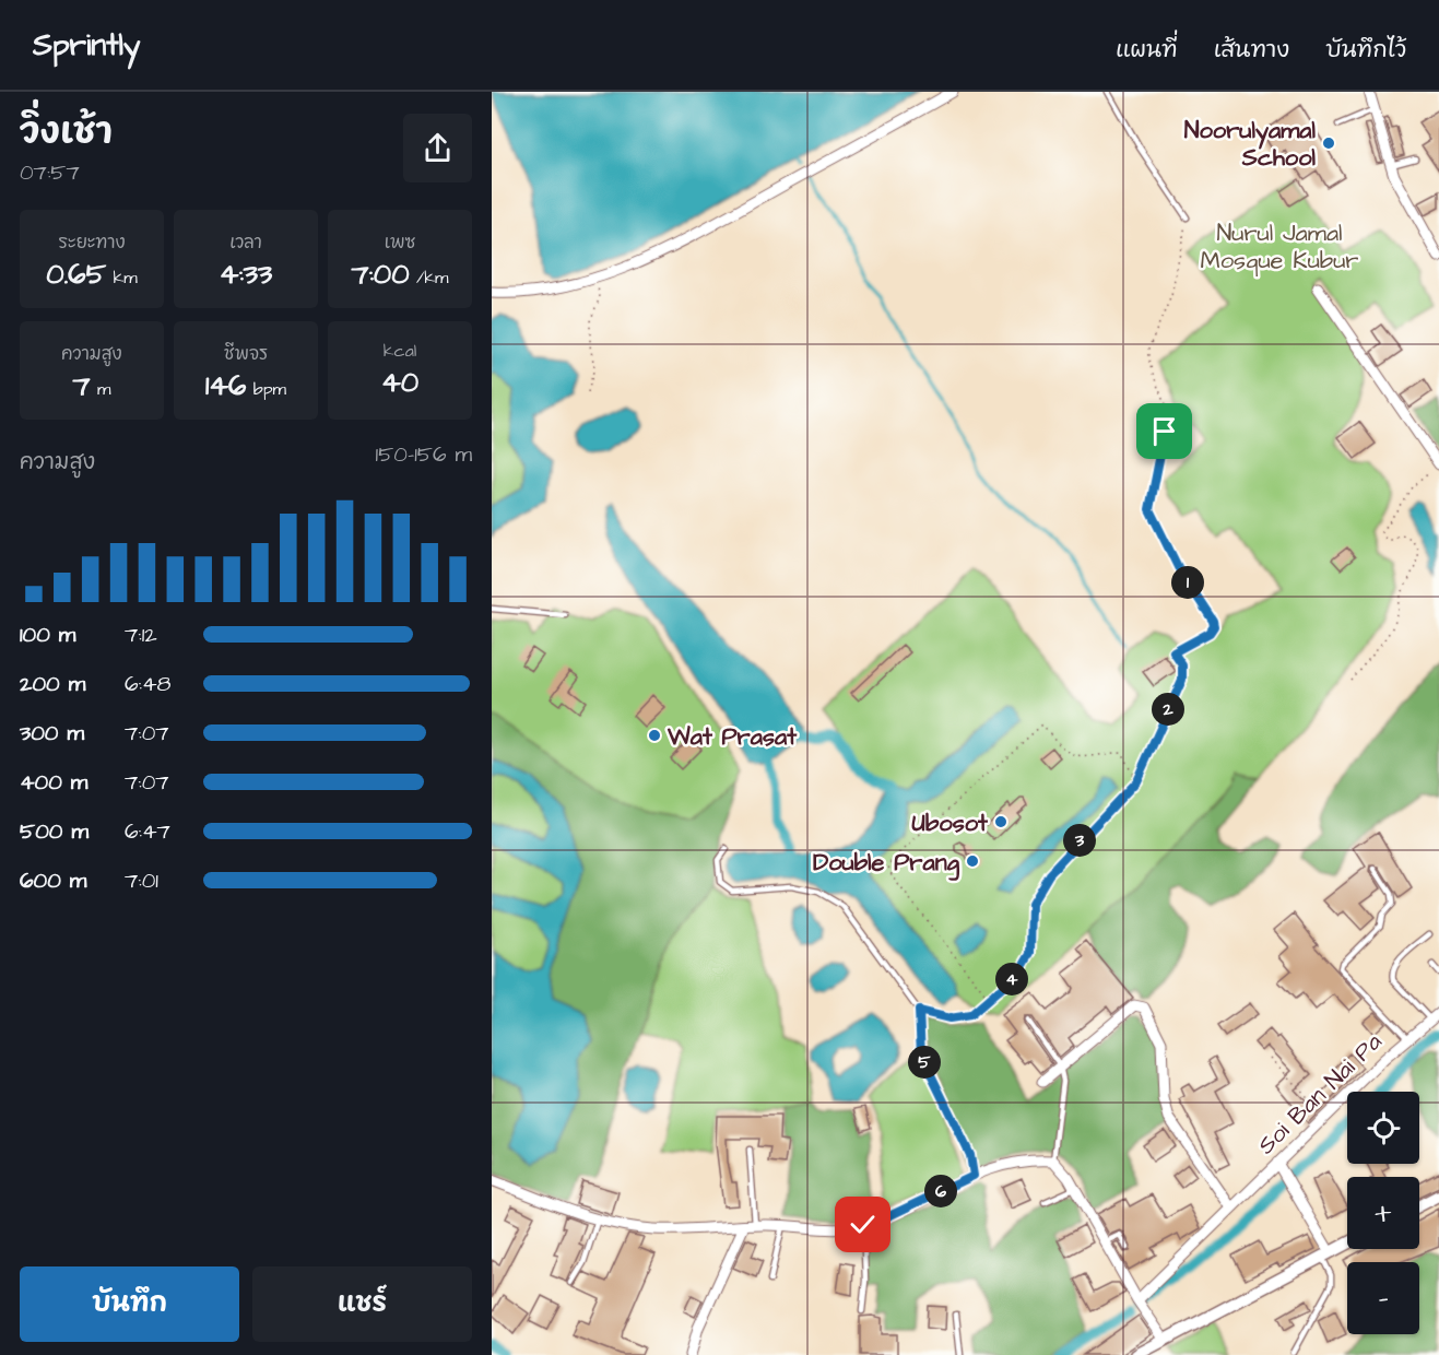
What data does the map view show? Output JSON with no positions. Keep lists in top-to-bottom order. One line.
{"streets":{"street":["Soi Ban Nai Pa"]},"parks":["Nurul Jamal Mosque Kubur"],"places":["Noorulyamal School","Wat Prasat","Ubosot","Double Prang"],"page":{"header":"Sprintly","nav":["แผนที่","เส้นทาง","บันทึกไว้"],"heading":["วิ่งเช้า","07:57"],"stats":[["ระยะทาง","0.65 km"],["เวลา","4:33"],["เพซ","7:00 /km"],["ความสูง","7 m"],["ชีพจร","146 bpm"],["kcal","40"]],"chart":["ความสูง","150–156 m"],"pins":["1","2","3","4","5","6"],"list":[{"name":"100 m","note":"7:12"},{"name":"200 m","note":"6:48"},{"name":"300 m","note":"7:07"},{"name":"400 m","note":"7:07"},{"name":"500 m","note":"6:47"},{"name":"600 m","note":"7:01"}],"map_buttons":["+","−"],"buttons":["บันทึก","แชร์"]}}
